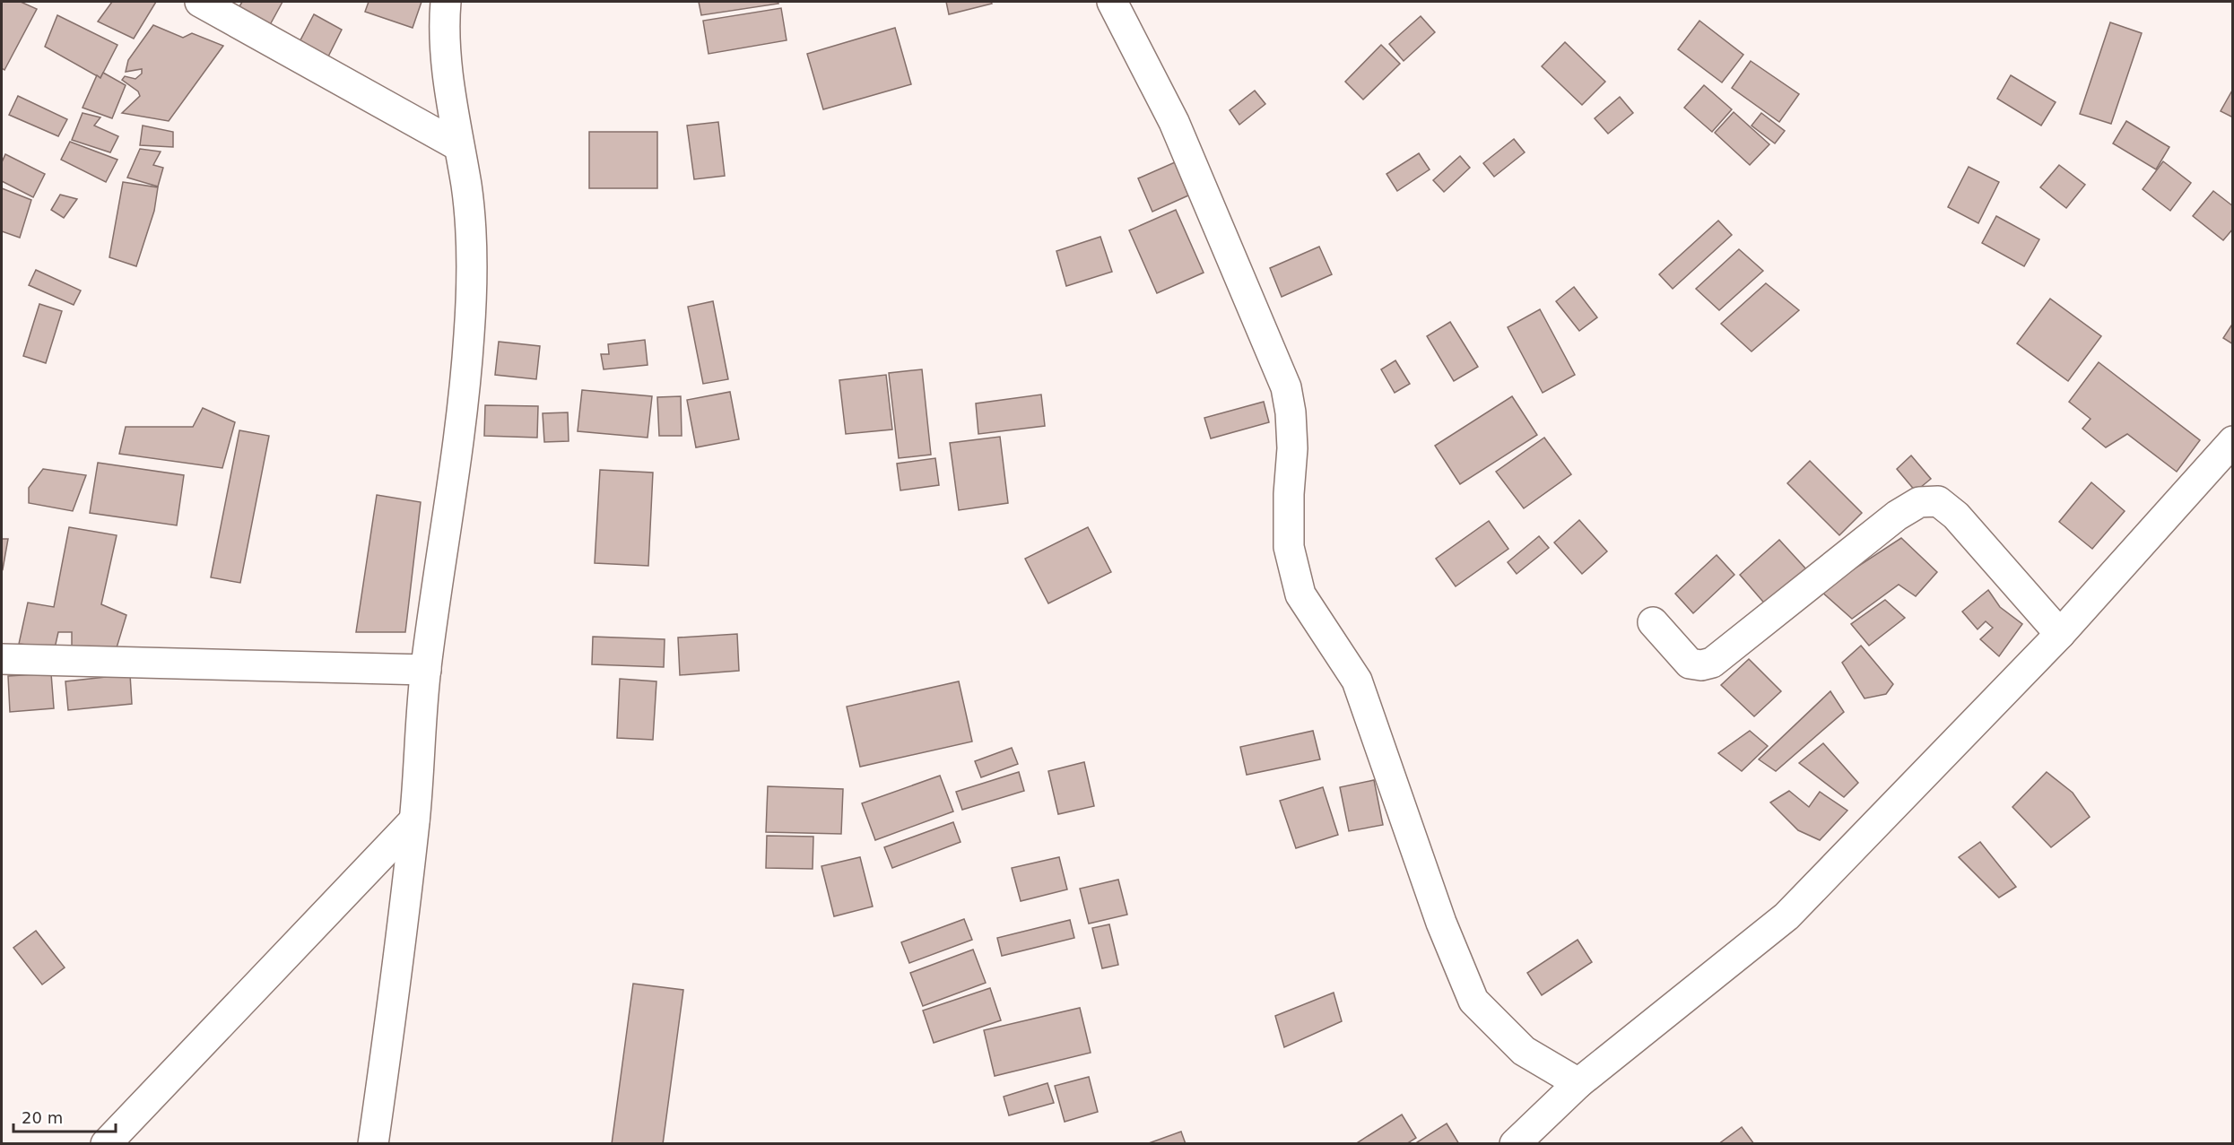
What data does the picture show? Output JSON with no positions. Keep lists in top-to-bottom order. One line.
{"scale_bar":"20 m"}
